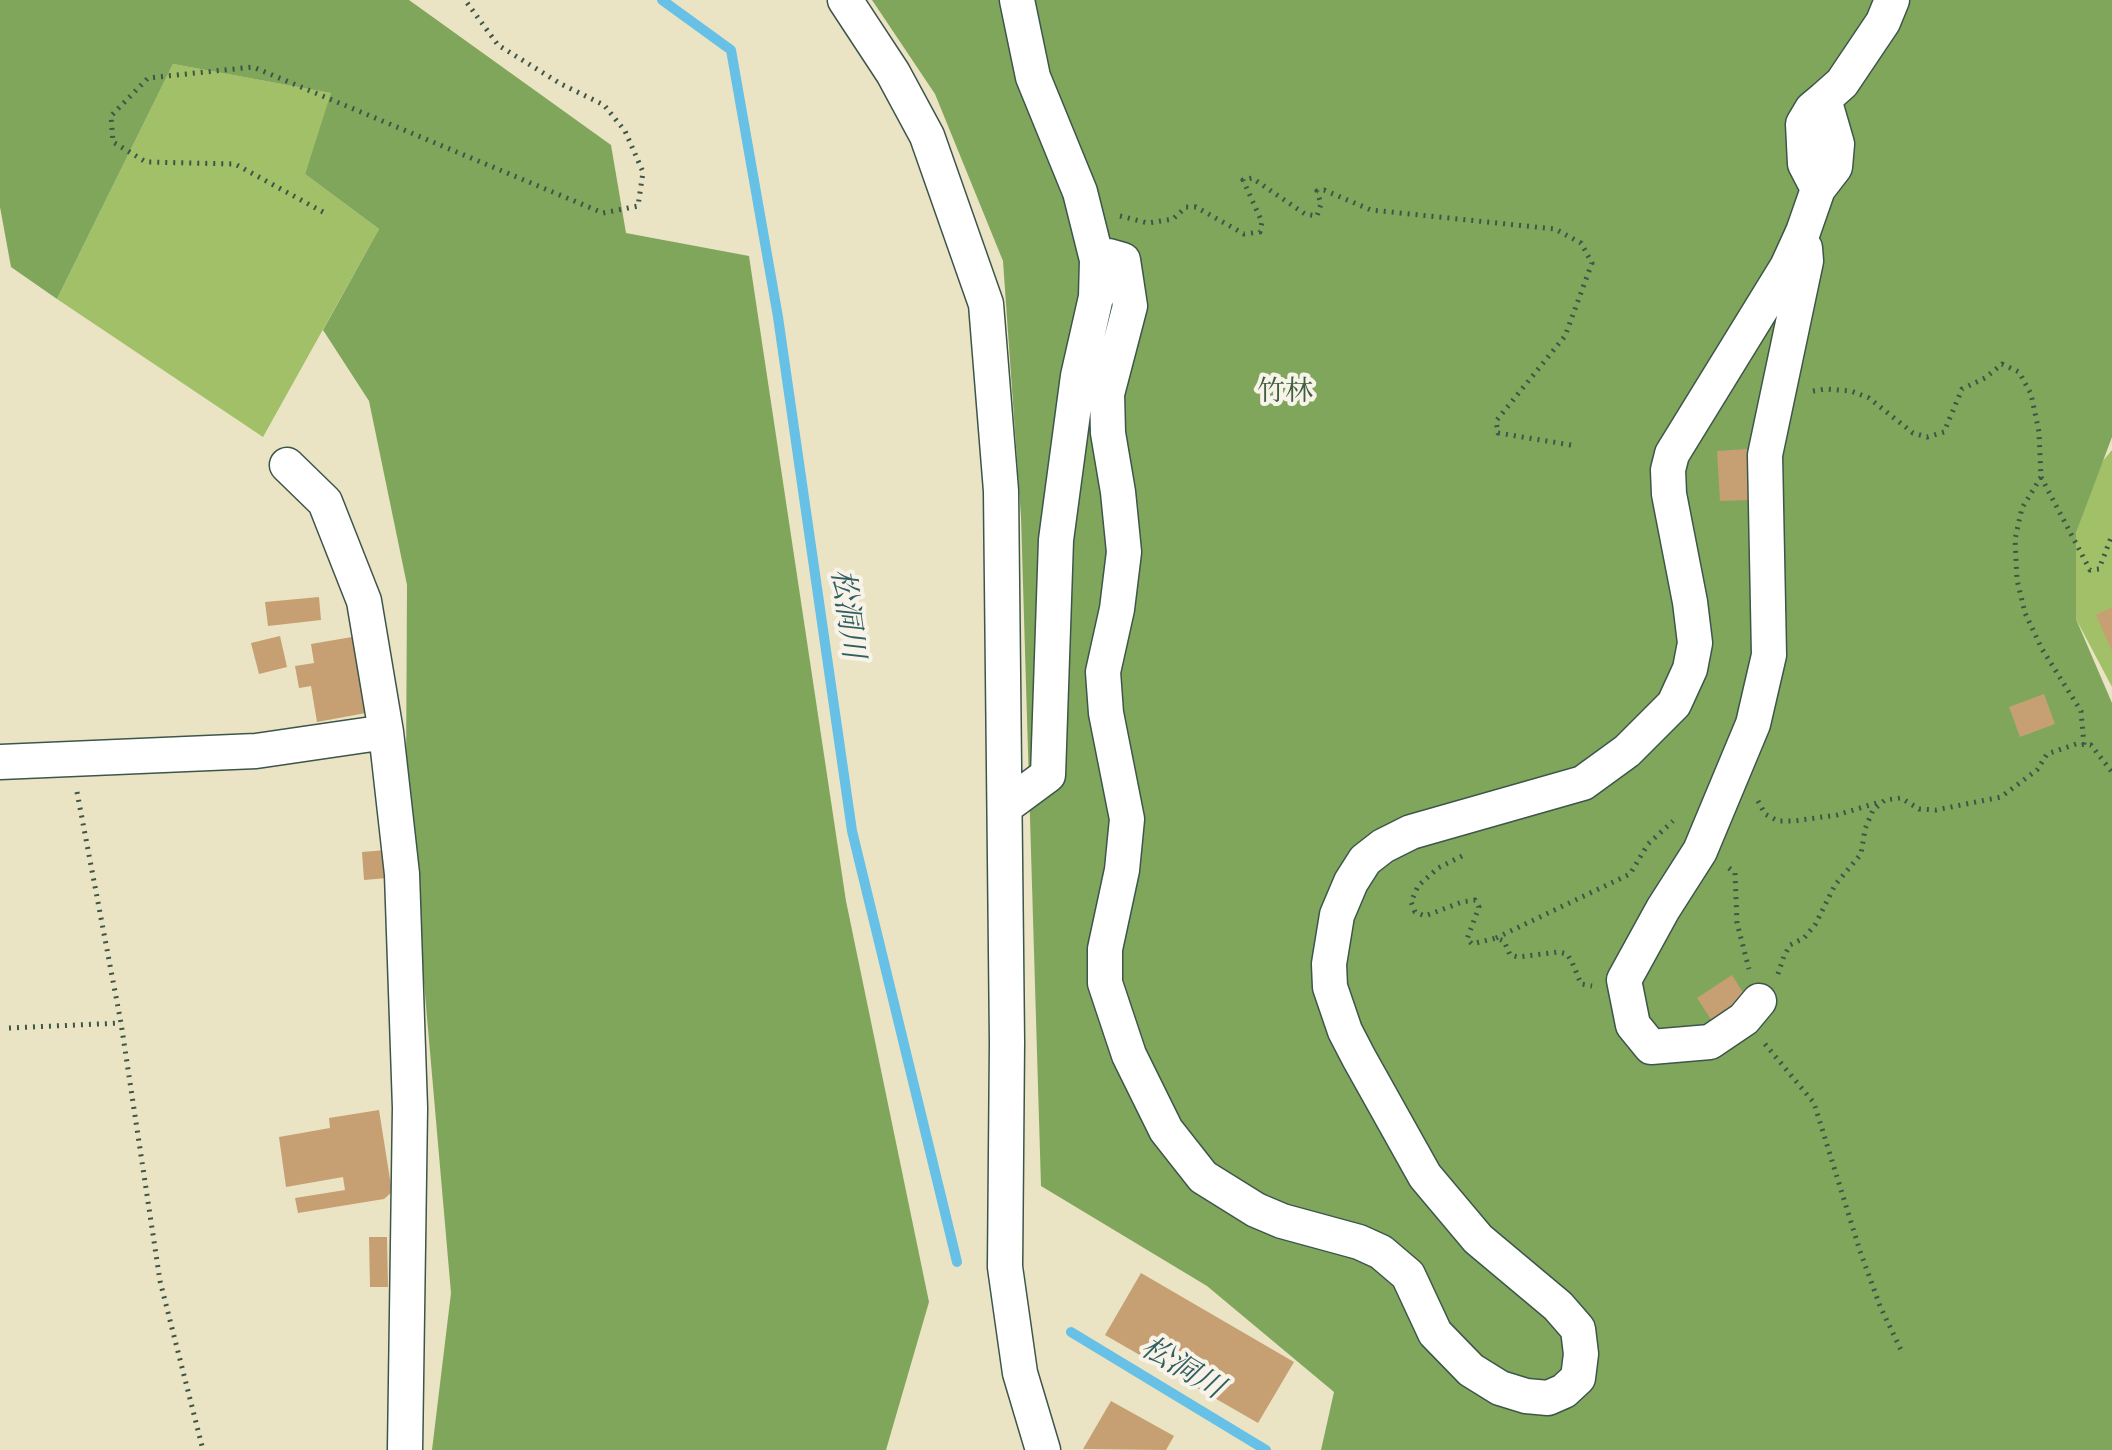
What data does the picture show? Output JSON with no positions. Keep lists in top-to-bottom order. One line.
{"water":["松洞川"],"parks":["竹林"]}
